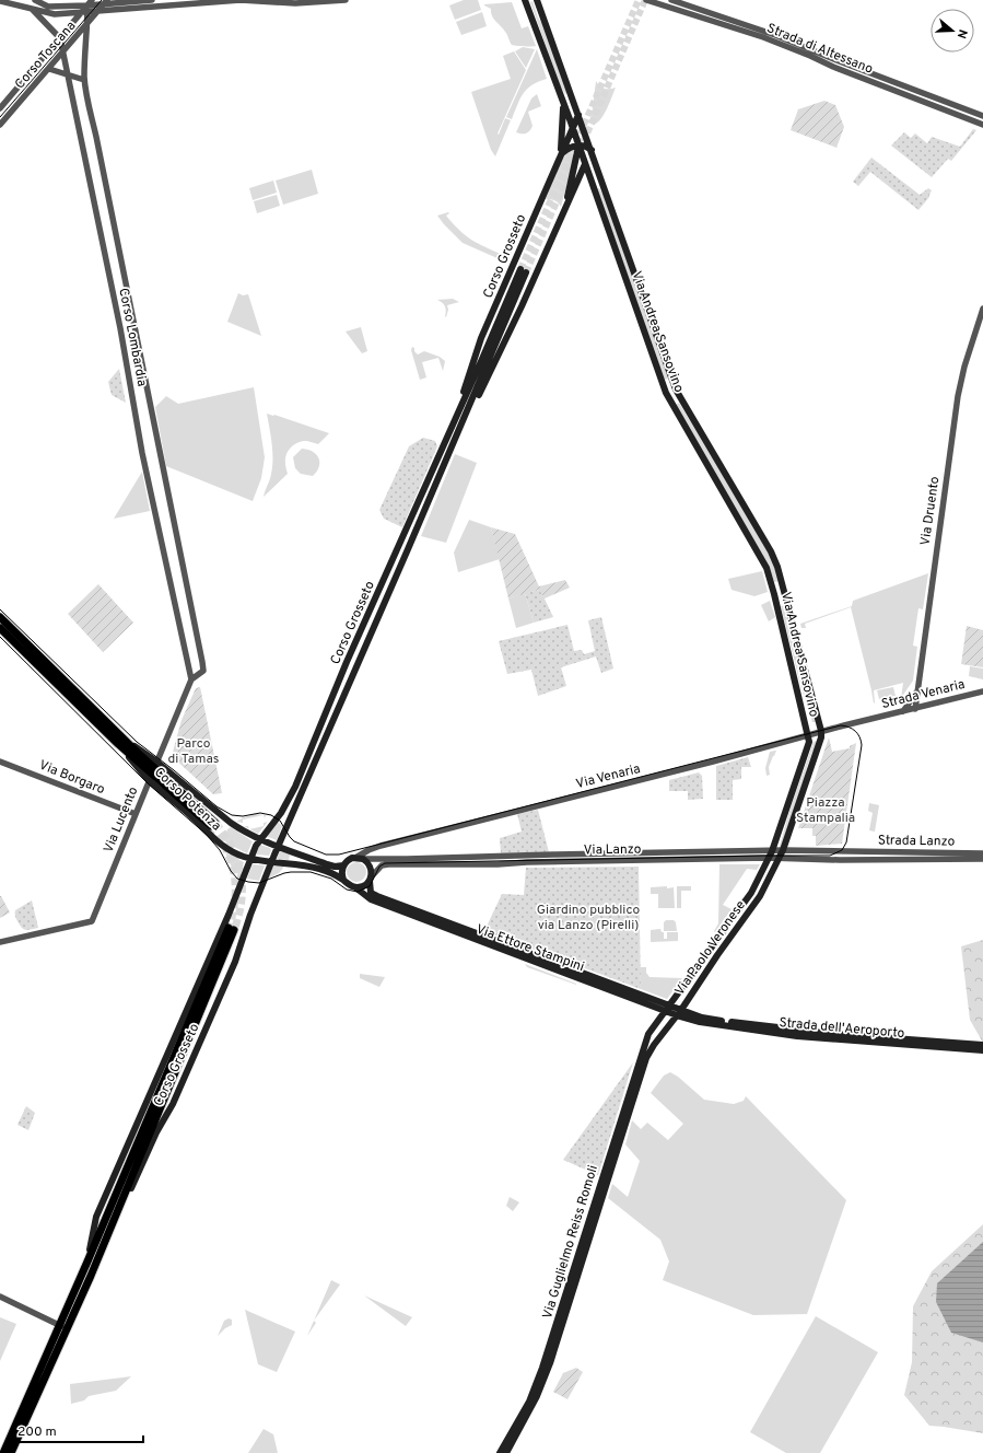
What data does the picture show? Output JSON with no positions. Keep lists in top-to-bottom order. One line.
{"streets":{"main road":["Corso Grosseto","Via Andrea Sansovino","Corso Potenza","Via Ettore Stampini","Via Paolo Veronese","Strada dell'Aeroporto","Via Guglielmo Reiss Romoli"],"street":["Strada di Altessano","Corso Toscana","Corso Lombardia","Via Druento","Strada Venaria","Via Venaria","Via Borgaro","Via Lucento","Strada Lanzo","Via Lanzo"]},"crossings":[["Corso Toscana","Corso Lombardia"],["Corso Grosseto","Via Andrea Sansovino"],["Corso Grosseto","Corso Potenza"],["Via Andrea Sansovino","Via Venaria"],["Corso Lombardia","Via Lucento"],["Via Druento","Strada Venaria"],["Strada Venaria","Via Venaria"],["Via Venaria","Corso Potenza"],["Via Venaria","Via Lanzo"],["Via Venaria","Via Ettore Stampini"],["Via Borgaro","Via Lucento"],["Corso Potenza","Via Lucento"],["Corso Potenza","Via Lanzo"],["Corso Potenza","Via Ettore Stampini"],["Strada Lanzo","Via Lanzo"],["Via Lanzo","Via Ettore Stampini"],["Via Lanzo","Via Paolo Veronese"],["Via Ettore Stampini","Via Paolo Veronese"],["Via Ettore Stampini","Strada dell'Aeroporto"],["Via Paolo Veronese","Via Guglielmo Reiss Romoli"]],"parks":["Parco di Tamas","Piazza Stampalia","Giardino pubblico via Lanzo (Pirelli)"],"scale_bar":"200 m","north":"right"}
